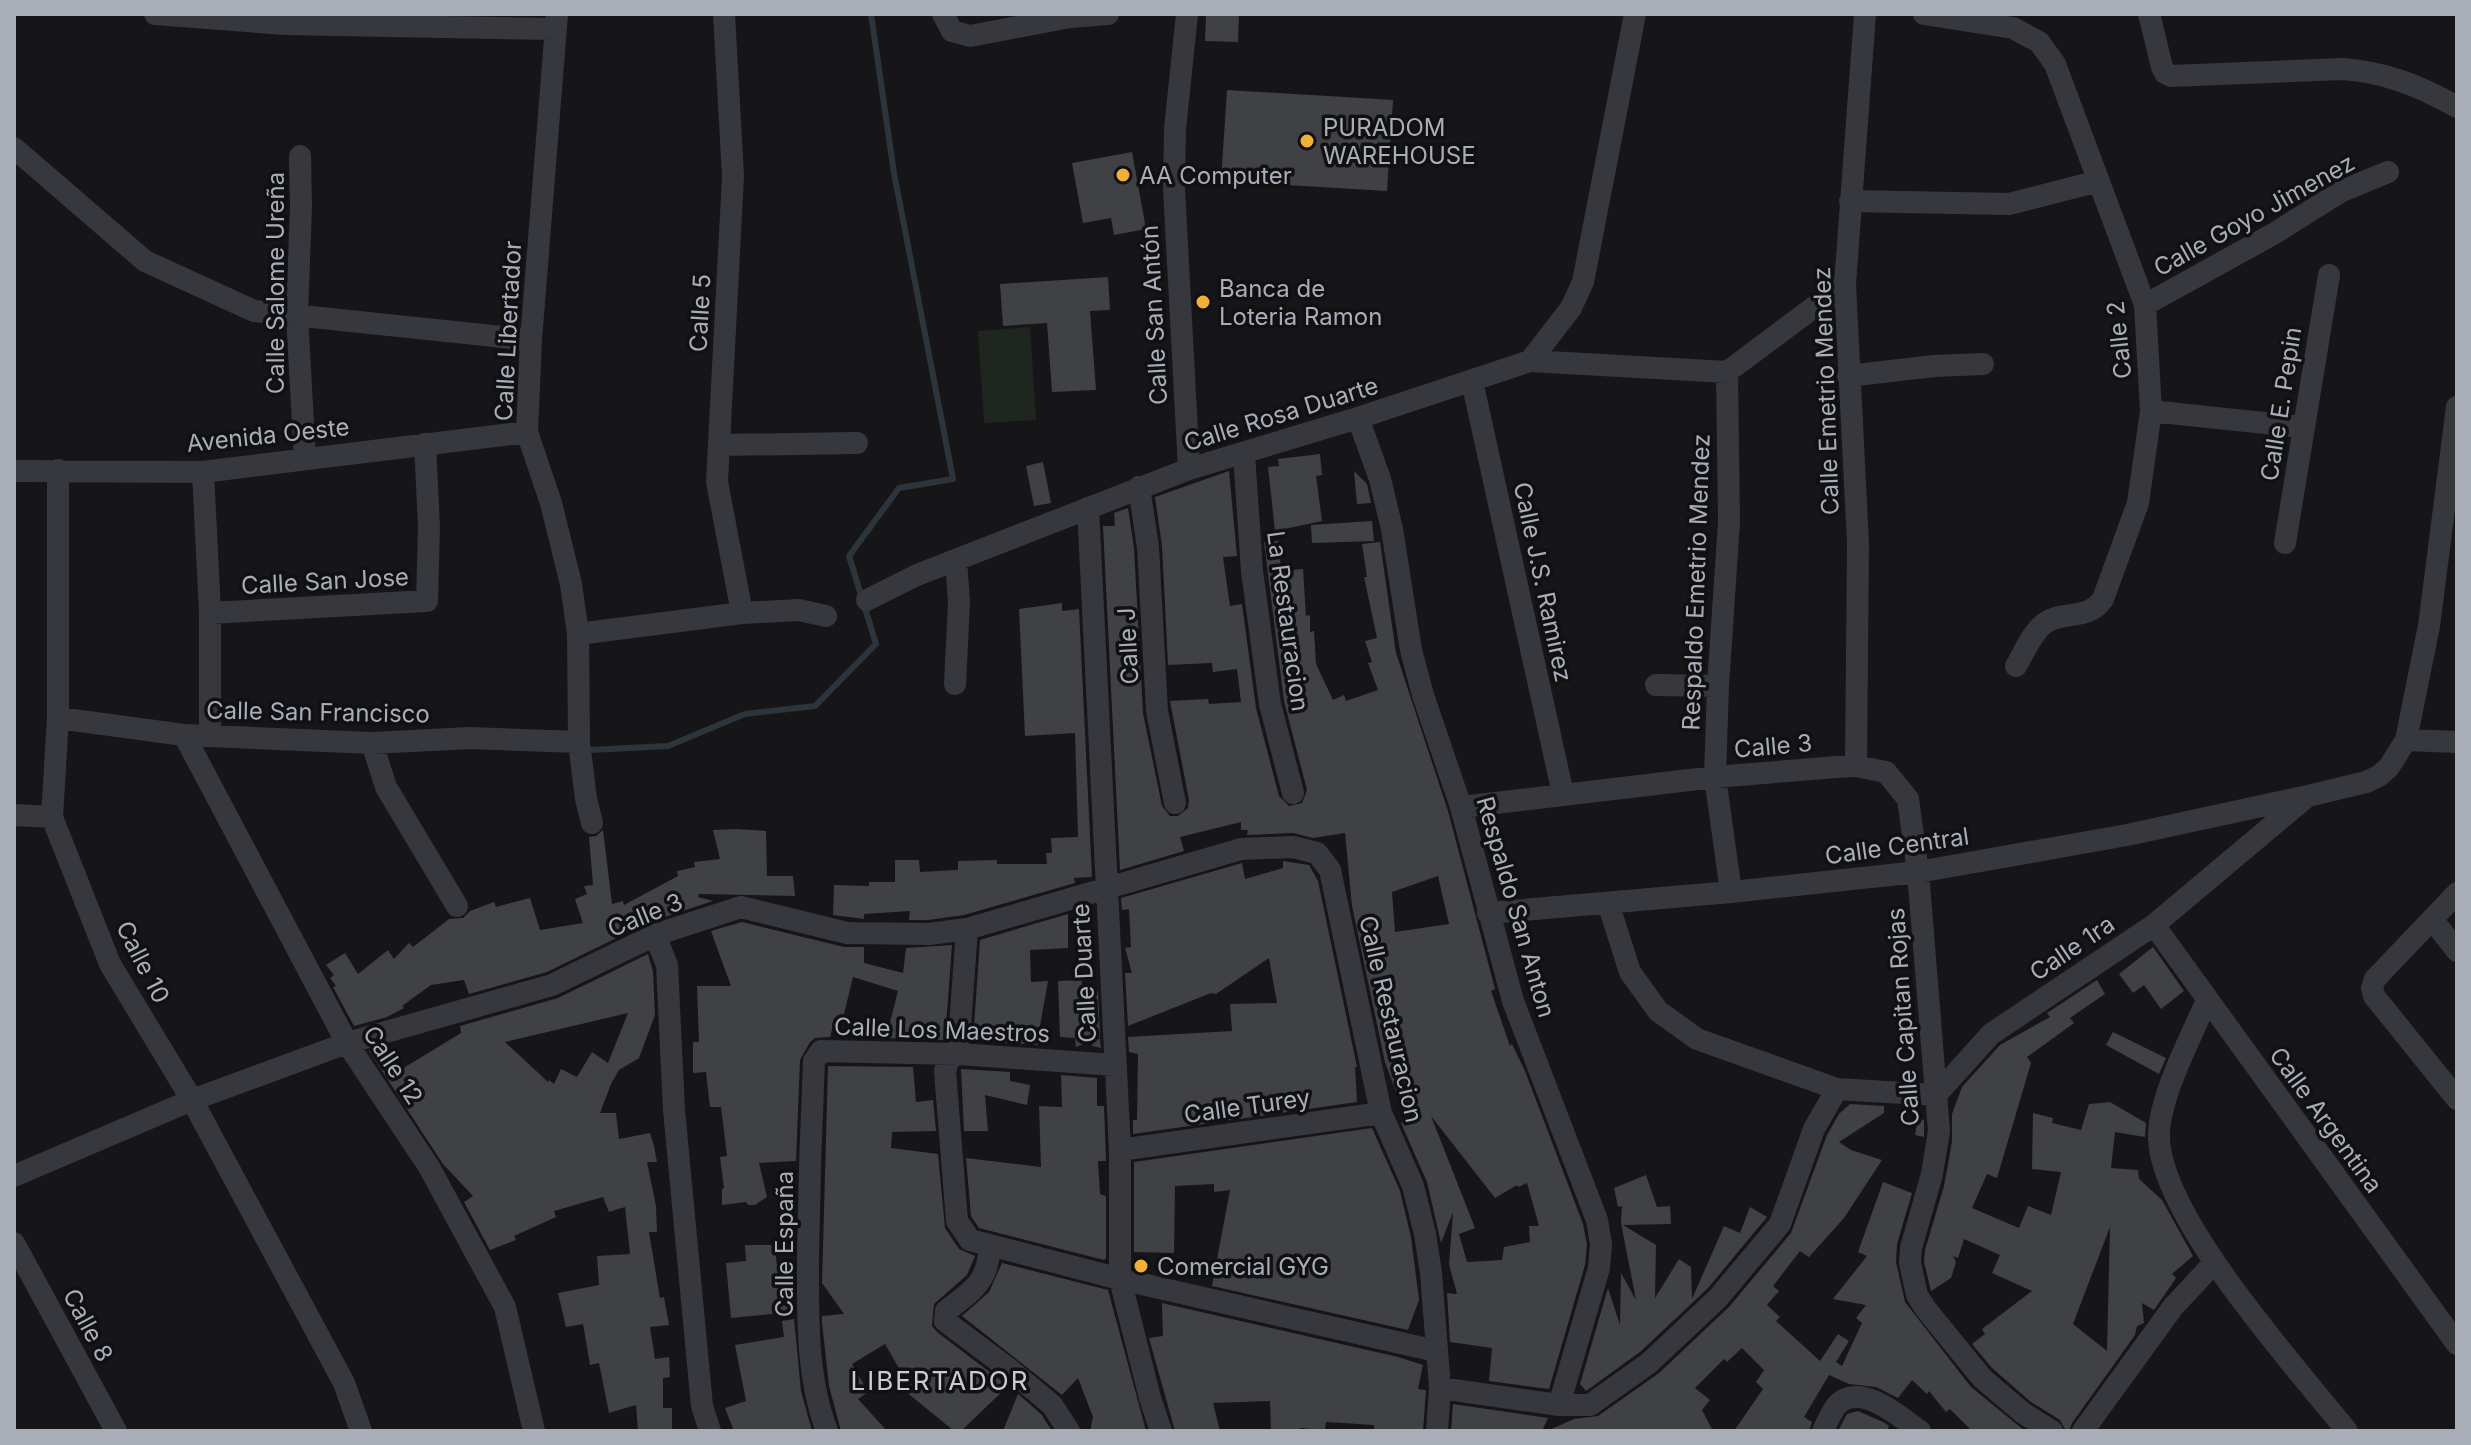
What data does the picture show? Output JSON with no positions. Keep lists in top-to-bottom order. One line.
{"streets":{"street":["Calle Goyo Jimenez","Calle Salome Ureña","Calle 5","Calle San Antón","Calle Libertador","Calle 2","Calle Emetrio Mendez","Calle E. Pepin","Calle Rosa Duarte","Avenida Oeste","Calle San Jose","Calle J.S. Ramirez","Respaldo Emetrio Mendez","La Restauracion","Calle J","Calle San Francisco","Calle 3","Calle Central","Respaldo San Anton","Calle 1ra","Calle 10","Calle Duarte","Calle Capitan Rojas","Calle Restauracion","Calle Los Maestros","Calle 12","Calle Turey","Calle Argentina","Calle España","Calle 8"]},"crossings":[["Calle Goyo Jimenez","Calle 2"],["Calle Salome Ureña","Avenida Oeste"],["Calle San Antón","Calle Rosa Duarte"],["Calle Libertador","Avenida Oeste"],["Calle Libertador","Calle San Francisco"],["Calle Emetrio Mendez","Calle 3"],["Calle Rosa Duarte","Calle J.S. Ramirez"],["Calle Rosa Duarte","Respaldo Emetrio Mendez"],["Calle Rosa Duarte","La Restauracion"],["Calle Rosa Duarte","Calle J"],["Calle Rosa Duarte","Respaldo San Anton"],["Calle Rosa Duarte","Calle Duarte"],["Avenida Oeste","Calle San Jose"],["Avenida Oeste","Calle 10"],["Calle J.S. Ramirez","Calle 3"],["Respaldo Emetrio Mendez","Calle 3"],["Respaldo Emetrio Mendez","Calle Central"],["Calle San Francisco","Calle 10"],["Calle San Francisco","Calle 12"],["Calle 3","Calle Central"],["Calle 3","Respaldo San Anton"],["Calle 3","Calle 10"],["Calle 3","Calle Duarte"],["Calle 3","Calle Capitan Rojas"],["Calle 3","Calle Restauracion"],["Calle 3","Calle 12"],["Calle Central","Respaldo San Anton"],["Calle Central","Calle 1ra"],["Calle Central","Calle Capitan Rojas"],["Calle 1ra","Calle Capitan Rojas"],["Calle 1ra","Calle Argentina"],["Calle Duarte","Calle Los Maestros"],["Calle Duarte","Calle Turey"],["Calle Restauracion","Calle Turey"],["Calle Los Maestros","Calle España"]],"districts":["LIBERTADOR"],"places":["PURADOM WAREHOUSE","AA Computer","Banca de Loteria Ramon","Comercial GYG"]}
